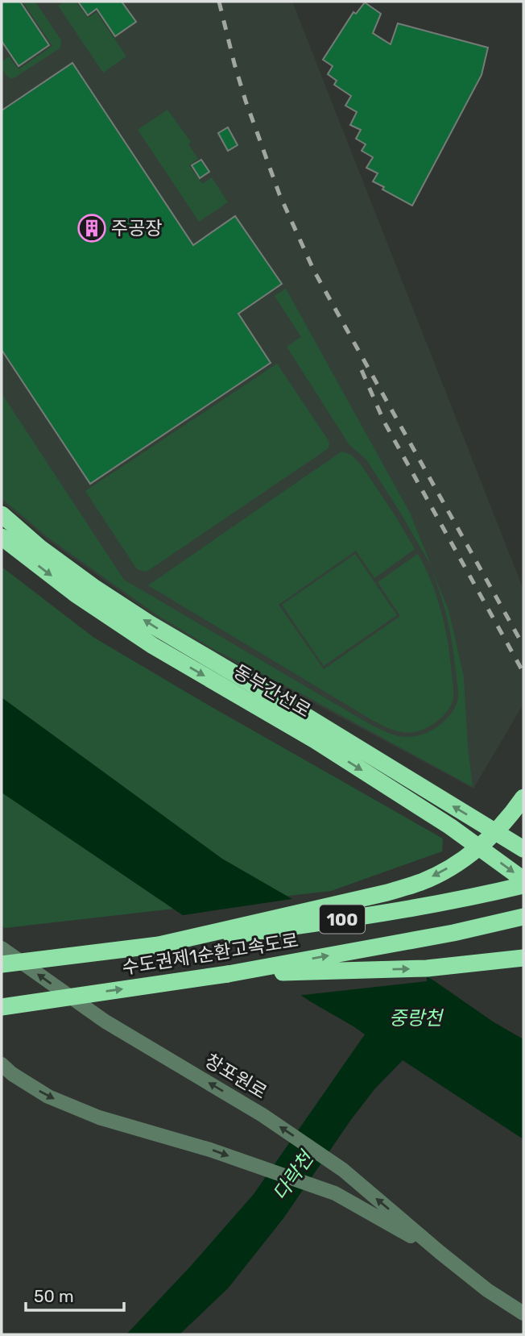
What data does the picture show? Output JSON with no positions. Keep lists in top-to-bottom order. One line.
{"streets":{"highway":["동부간선로","100","수도권제1순환고속도로"],"street":["창포원로"]},"water":["중랑천","다락천"],"places":{"building":["주공장"]},"scale_bar":"50 m"}
